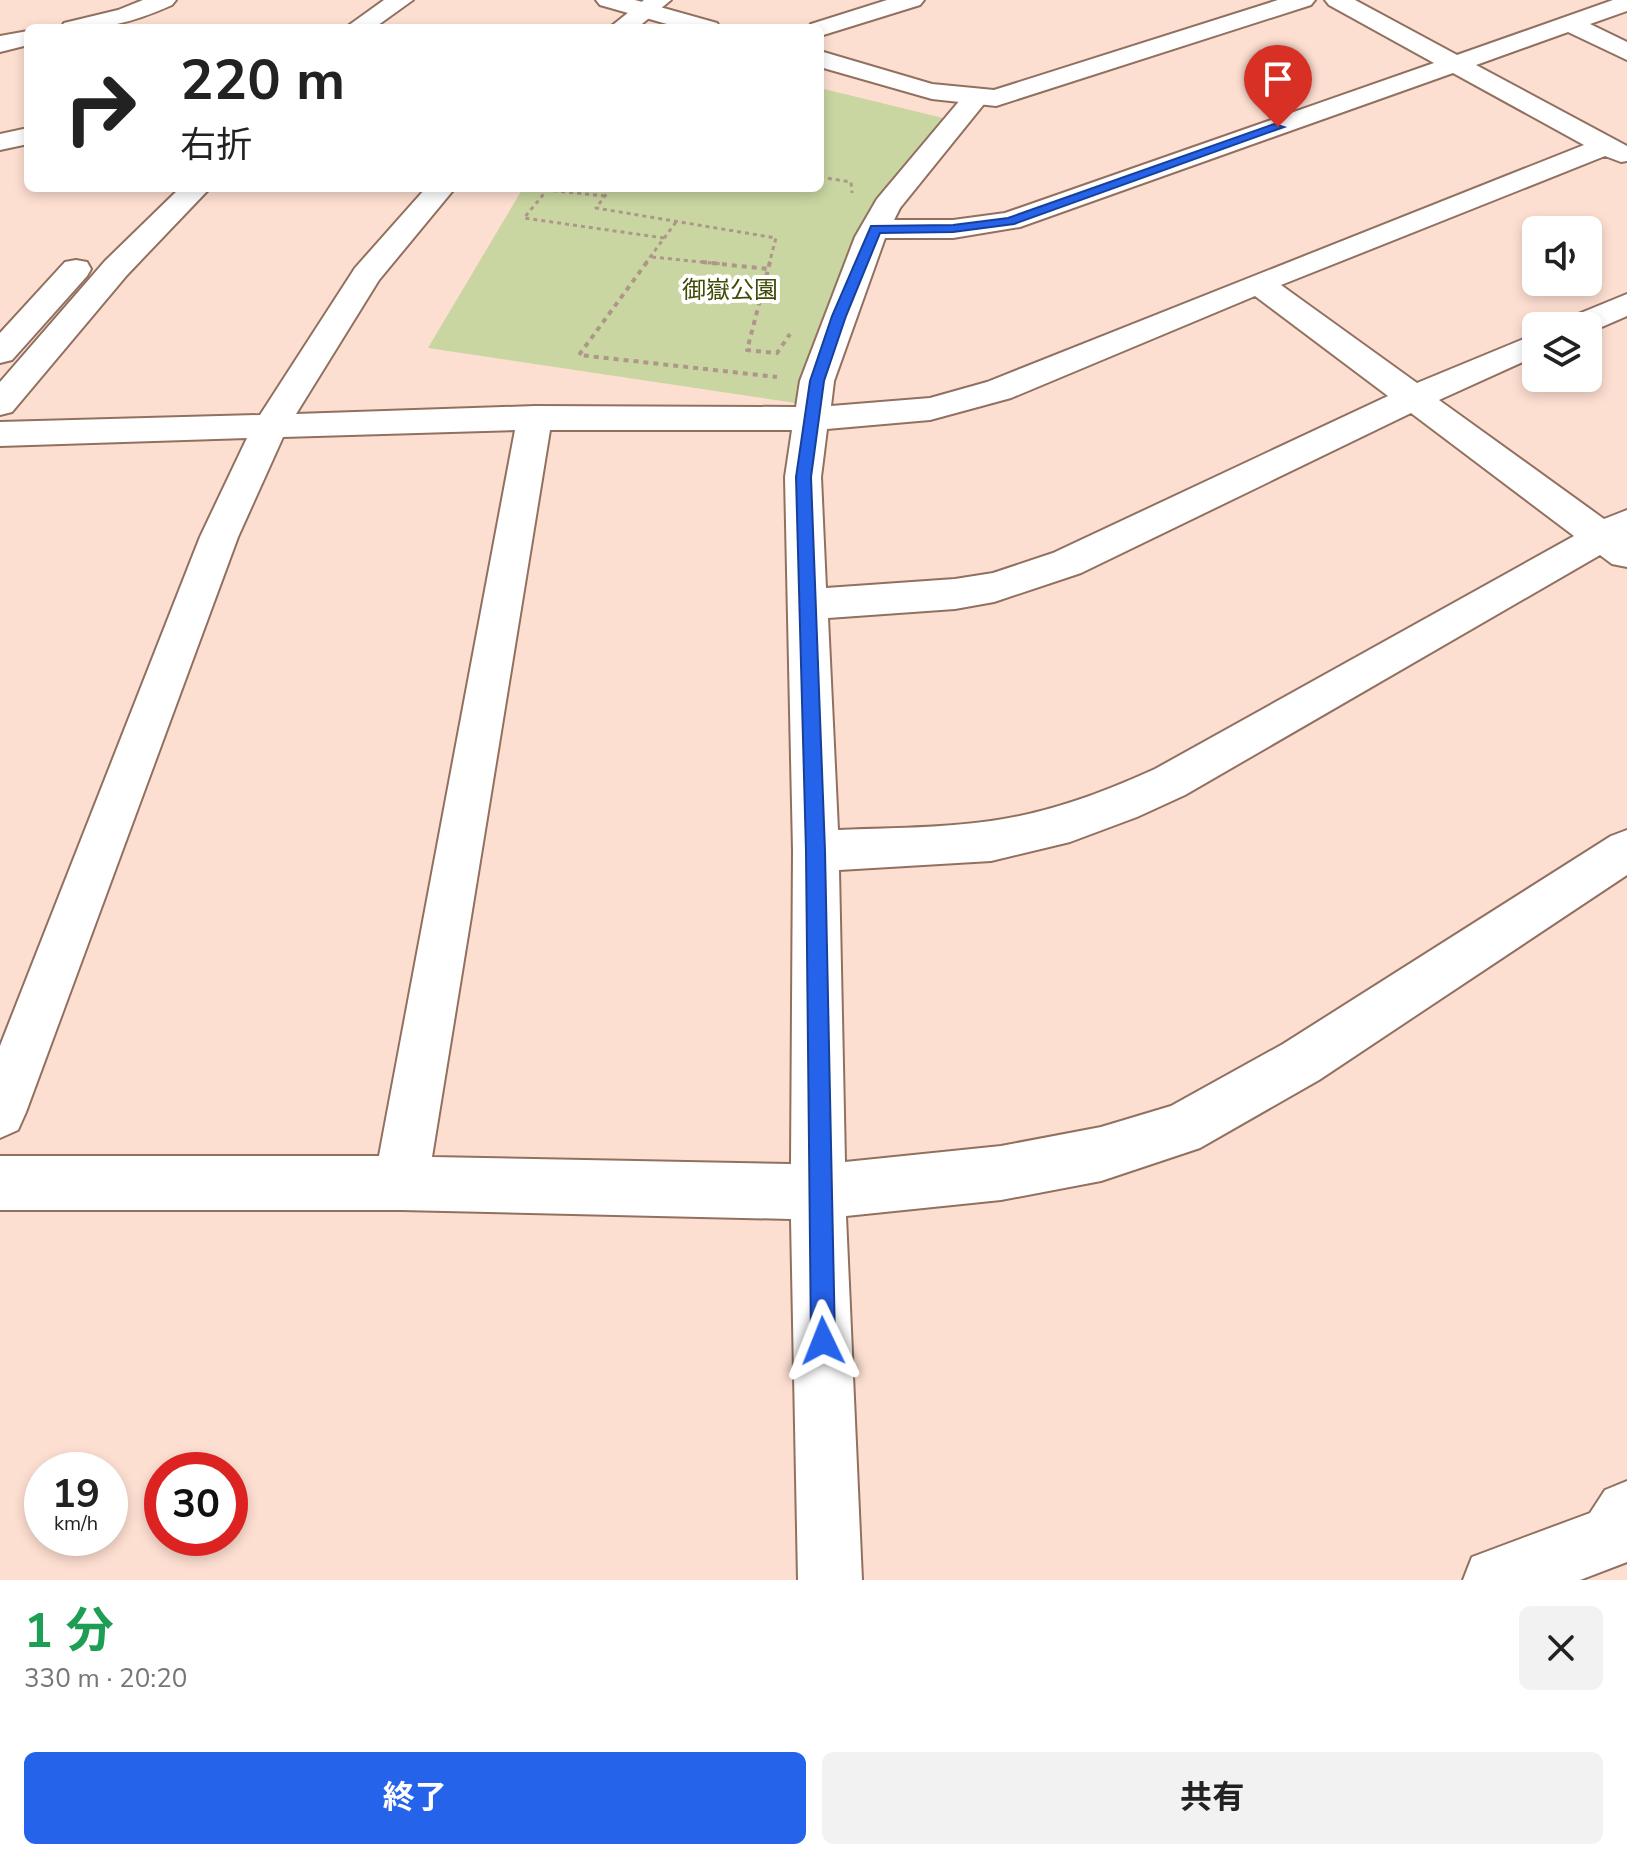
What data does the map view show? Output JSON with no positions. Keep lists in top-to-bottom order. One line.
{"parks":["御嶽公園"],"page":{"turn":["220 m","右折"],"speed":"19 km/h","limit":"30","heading":["1 分","330 m · 20:20"],"buttons":["終了","共有"]}}
